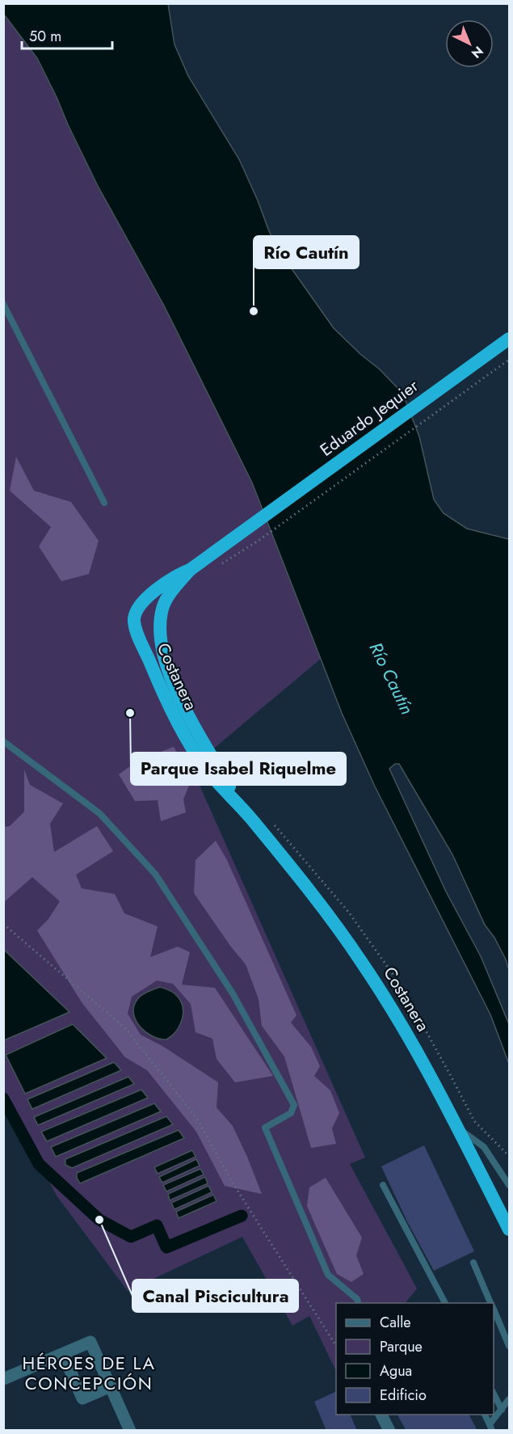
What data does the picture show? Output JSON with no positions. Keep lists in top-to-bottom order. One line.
{"streets":{"highway":["Eduardo Jequier","Costanera"]},"crossings":[["Eduardo Jequier","Costanera"]],"districts":["HÉROES DE LA CONCEPCIÓN"],"water":["Río Cautín"],"places":["Río Cautín","Parque Isabel Riquelme","Canal Piscicultura"],"legend":["Calle","Parque","Agua","Edificio"],"scale_bar":"50 m","north":"bottom right"}
